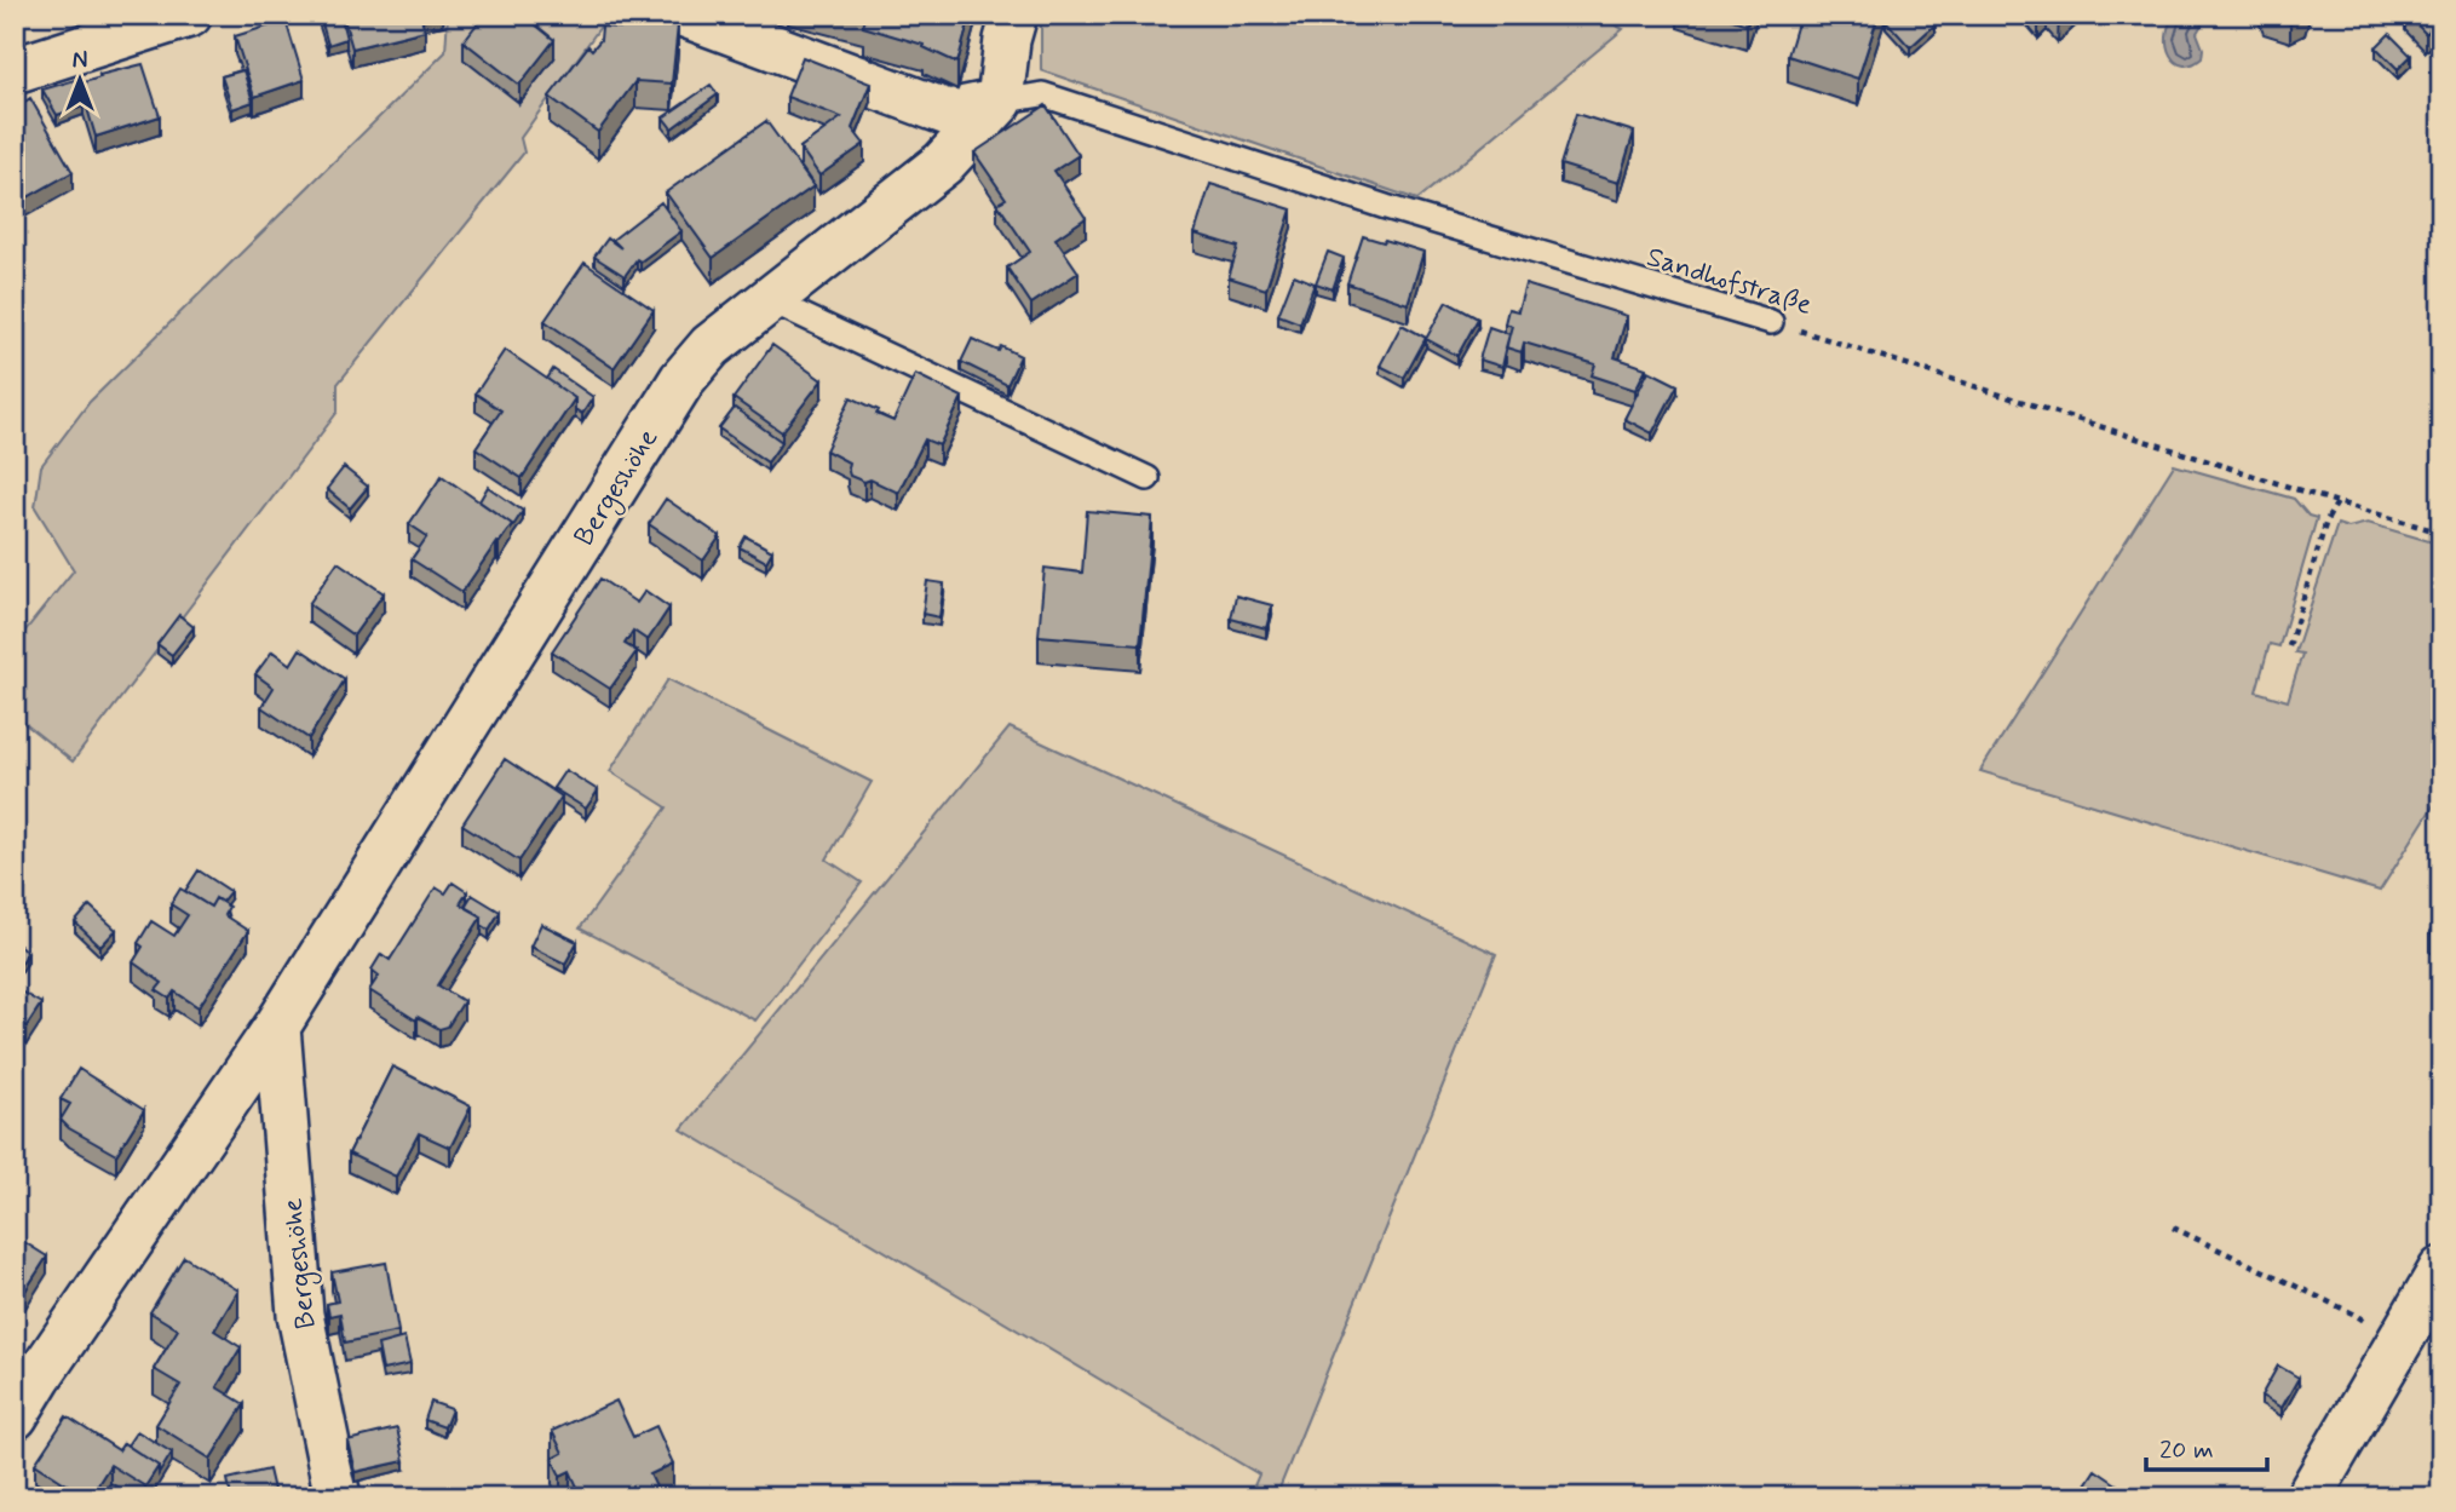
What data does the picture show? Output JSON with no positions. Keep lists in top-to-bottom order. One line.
{"streets":{"street":["Bergeshöhe"],"lane":["Sandhofstraße"]},"crossings":[["Sandhofstraße","Bergeshöhe"]],"scale_bar":"20 m","north":"top"}
